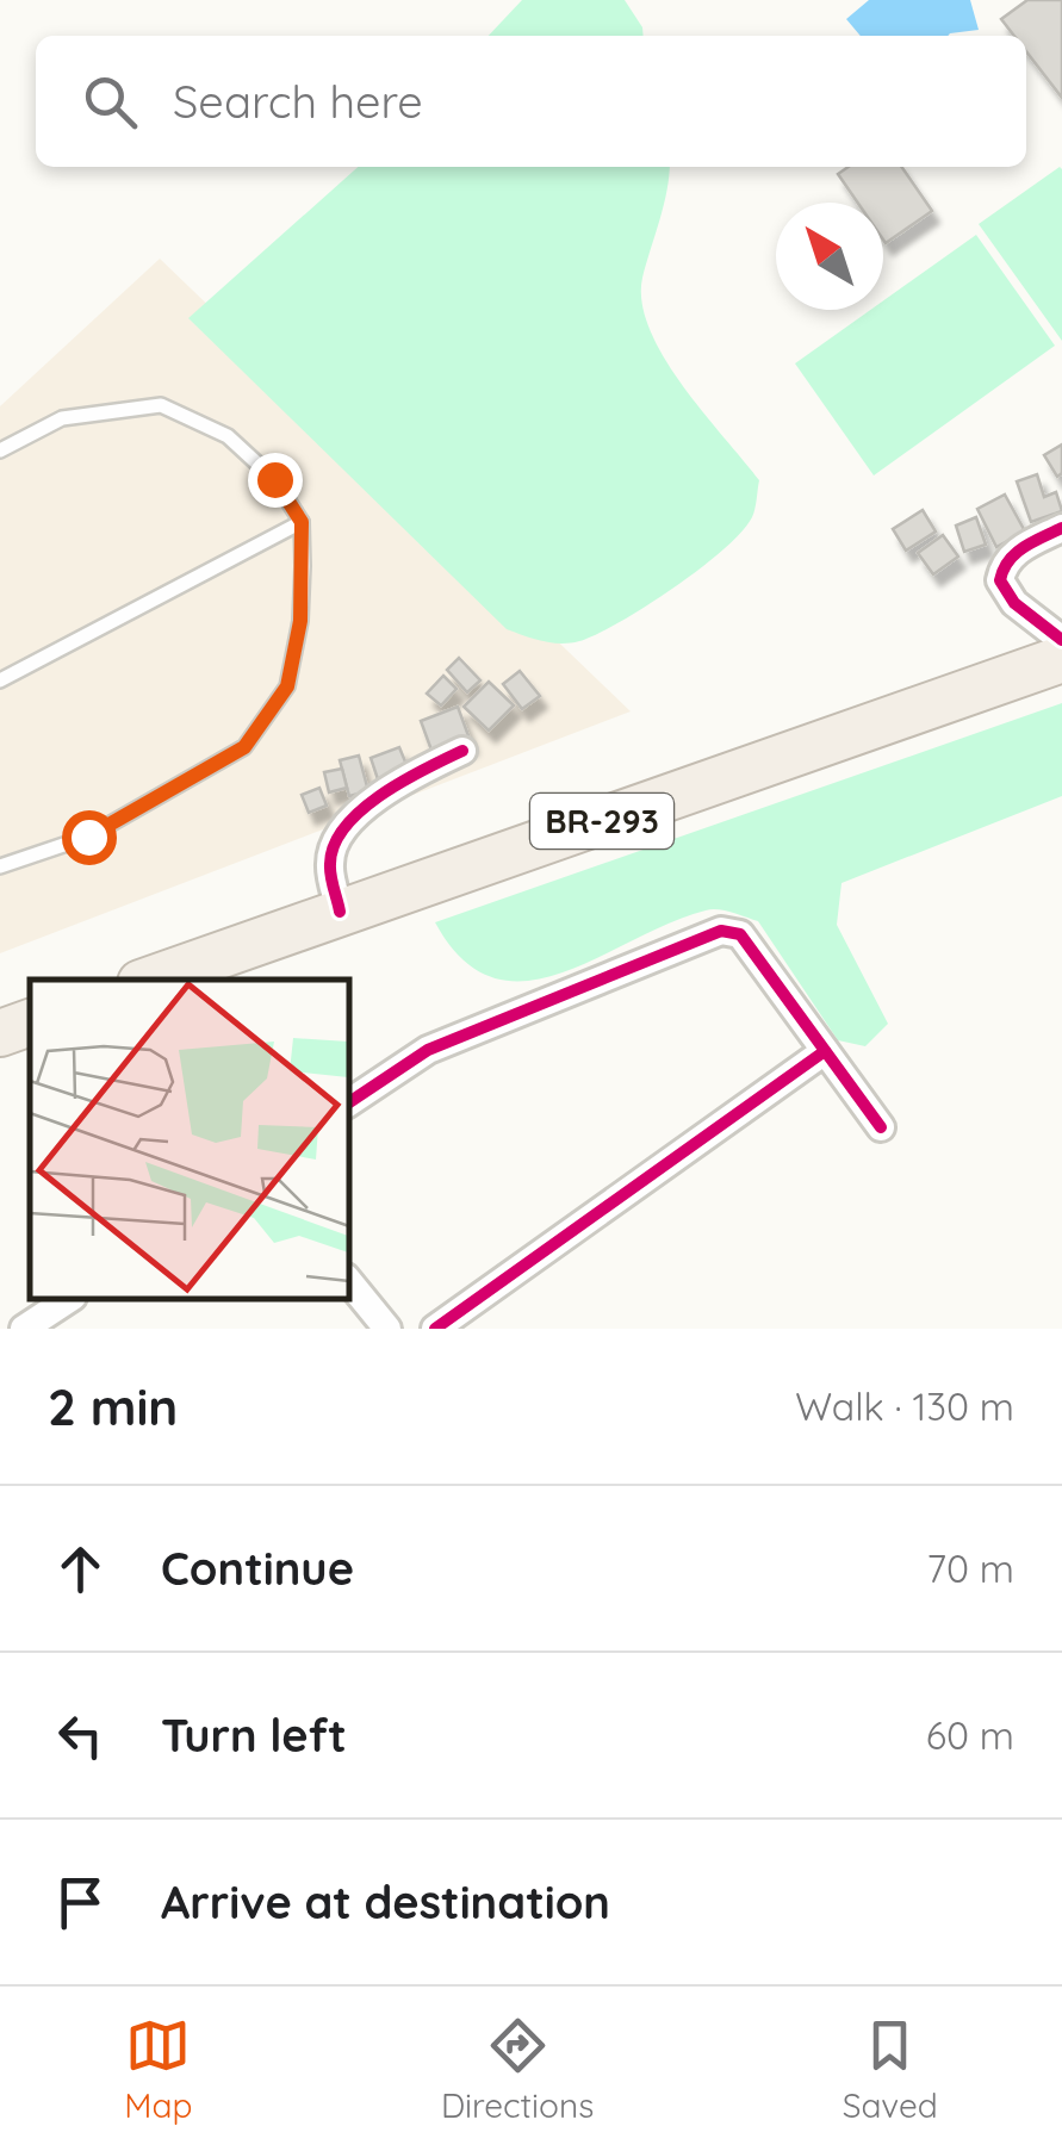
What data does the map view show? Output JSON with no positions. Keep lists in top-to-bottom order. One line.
{"streets":{"highway":["BR-293"]},"north":"top left","page":{"search":"Search here","heading":["2 min","Walk · 130 m"],"list":[["Continue","70 m"],["Turn left","60 m"],"Arrive at destination"],"nav":["Map","Directions","Saved"]}}
